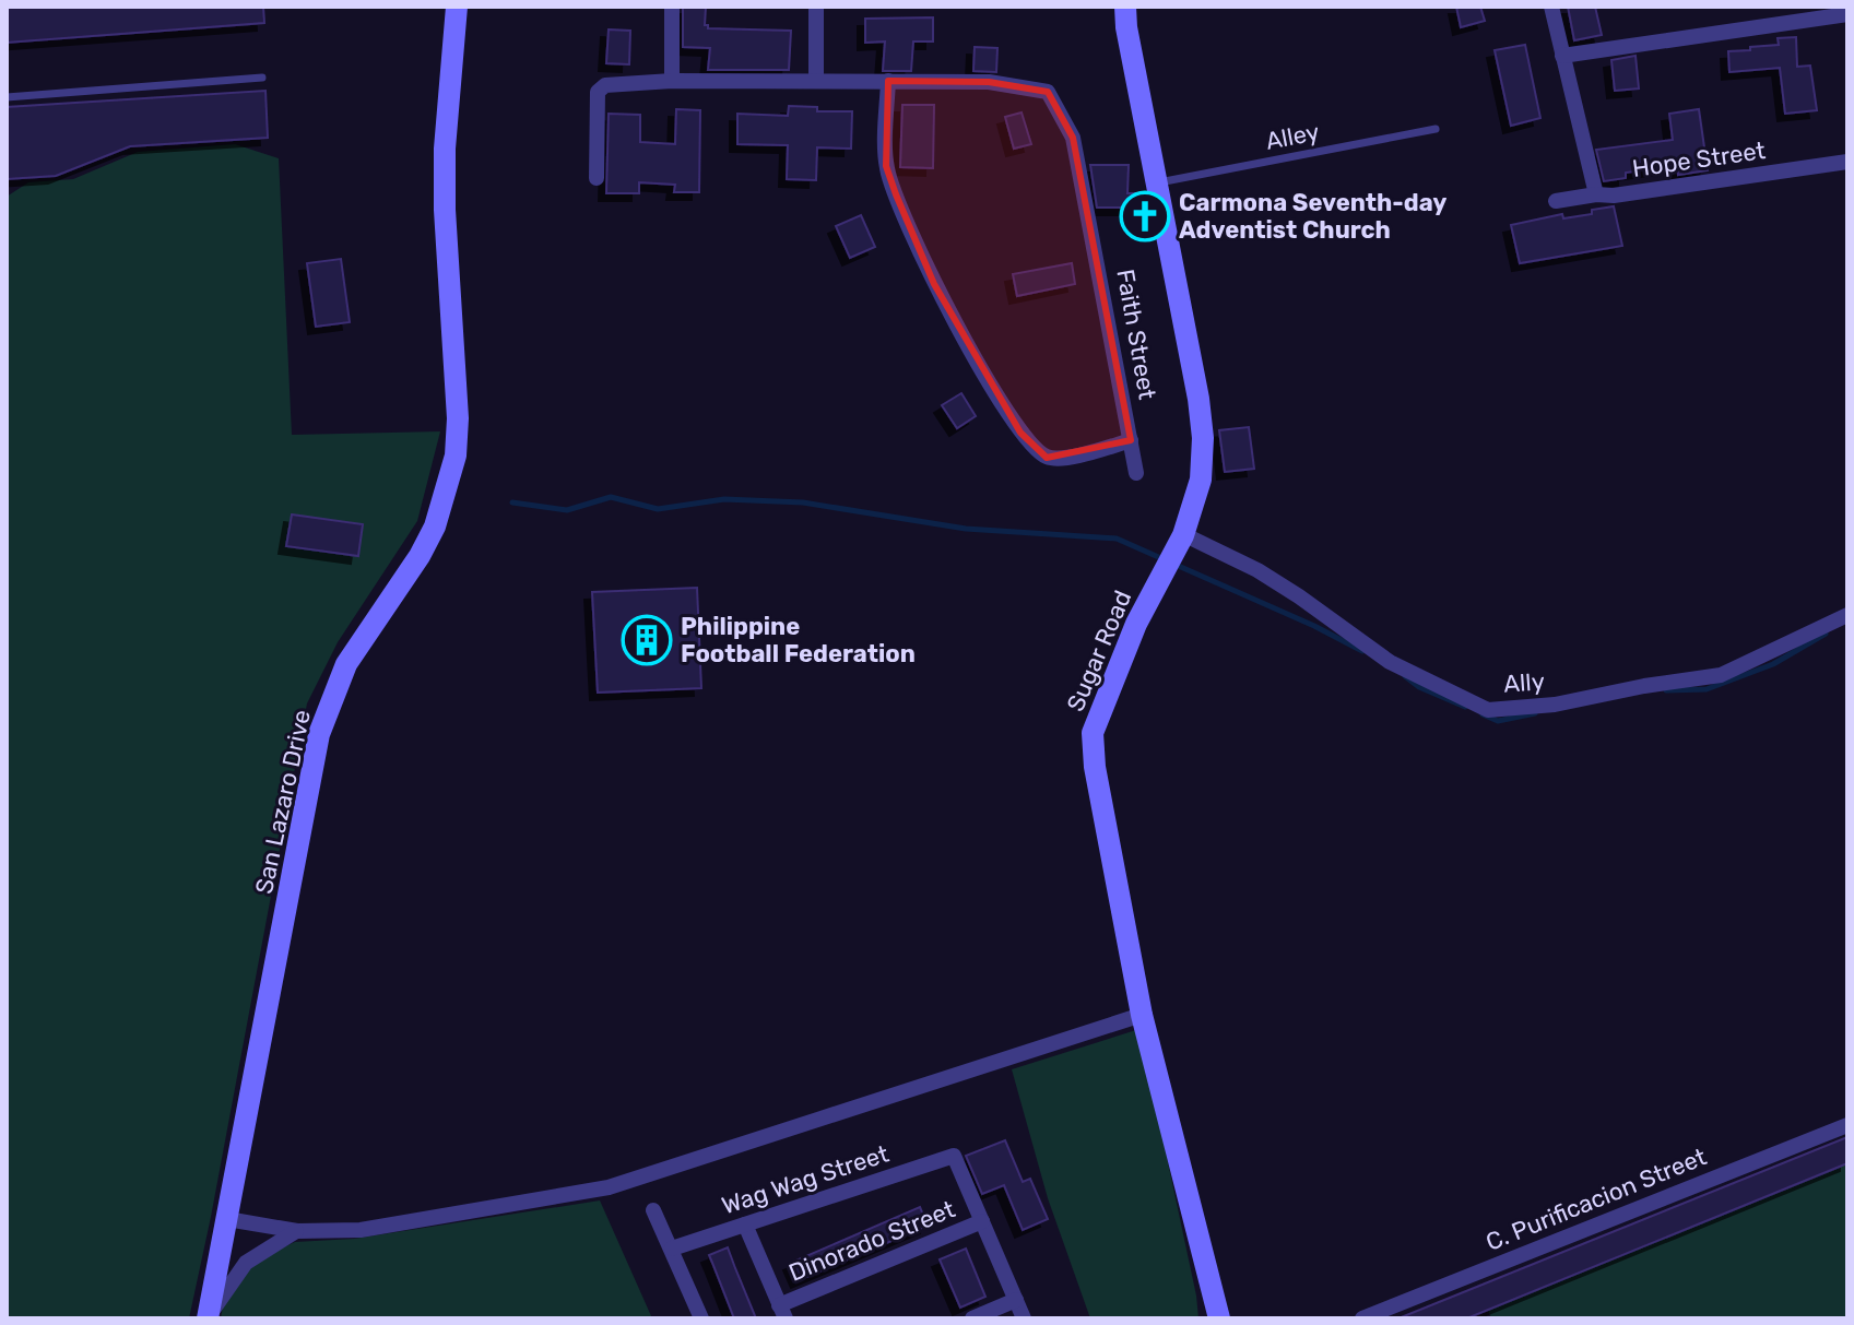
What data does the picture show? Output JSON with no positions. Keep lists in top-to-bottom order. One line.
{"streets":{"main road":["Sugar Road","San Lazaro Drive"],"street":["Hope Street","Faith Street","Ally","Wag Wag Street","C. Purificacion Street","Dinorado Street"],"lane":["Alley"]},"crossings":[["Alley","Sugar Road"],["Sugar Road","Ally"],["Wag Wag Street","Dinorado Street"]],"places":{"church":["Carmona Seventh-day Adventist Church"],"building":["Philippine Football Federation"]}}
